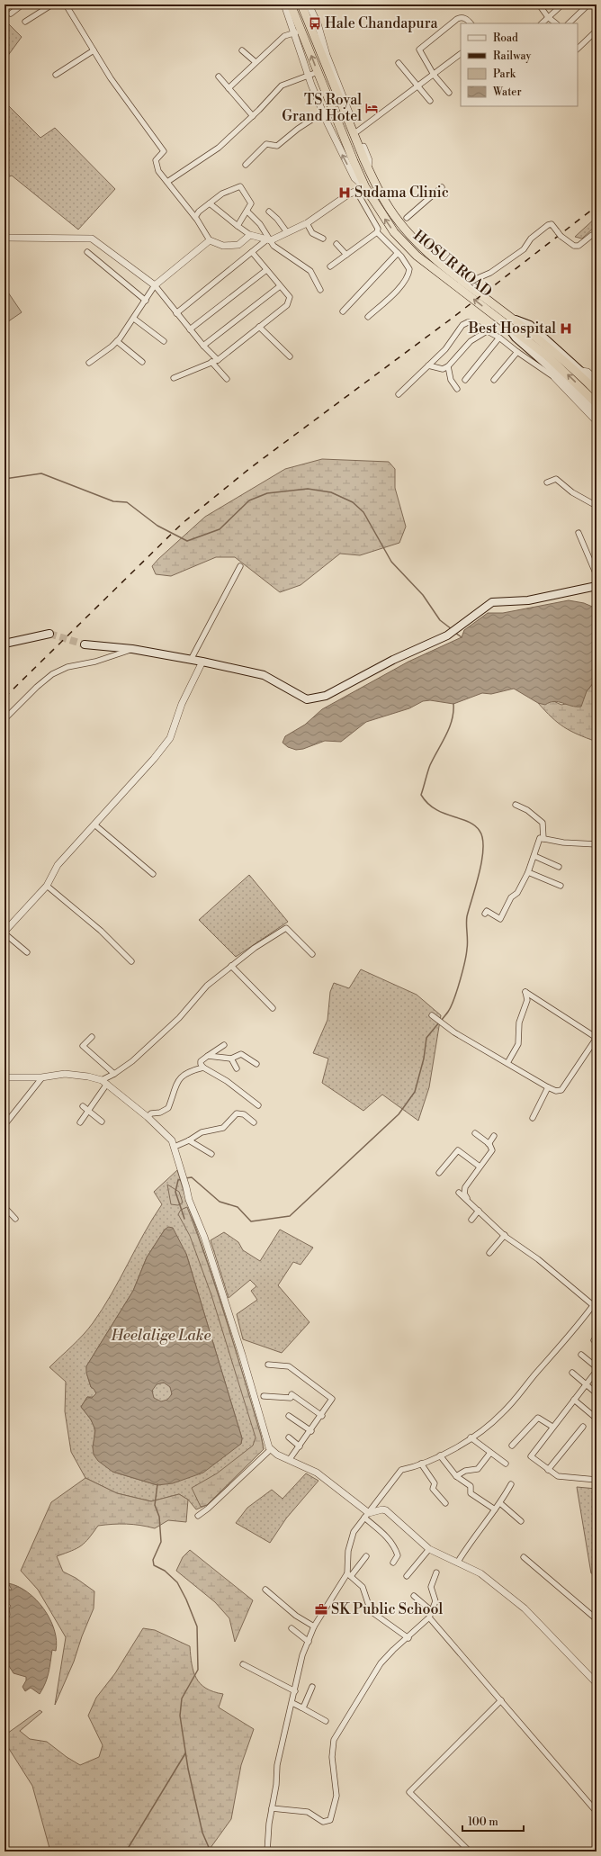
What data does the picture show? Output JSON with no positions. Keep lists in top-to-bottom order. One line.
{"streets":{"highway":["HOSUR ROAD"]},"water":["Heelalige Lake"],"places":{"bus stop":["Hale Chandapura"],"hotel":["TS Royal Grand Hotel"],"hospital":["Sudama Clinic","Best Hospital"],"office":["SK Public School"]},"legend":["Road","Railway","Park","Water"],"scale_bar":"100 m"}
